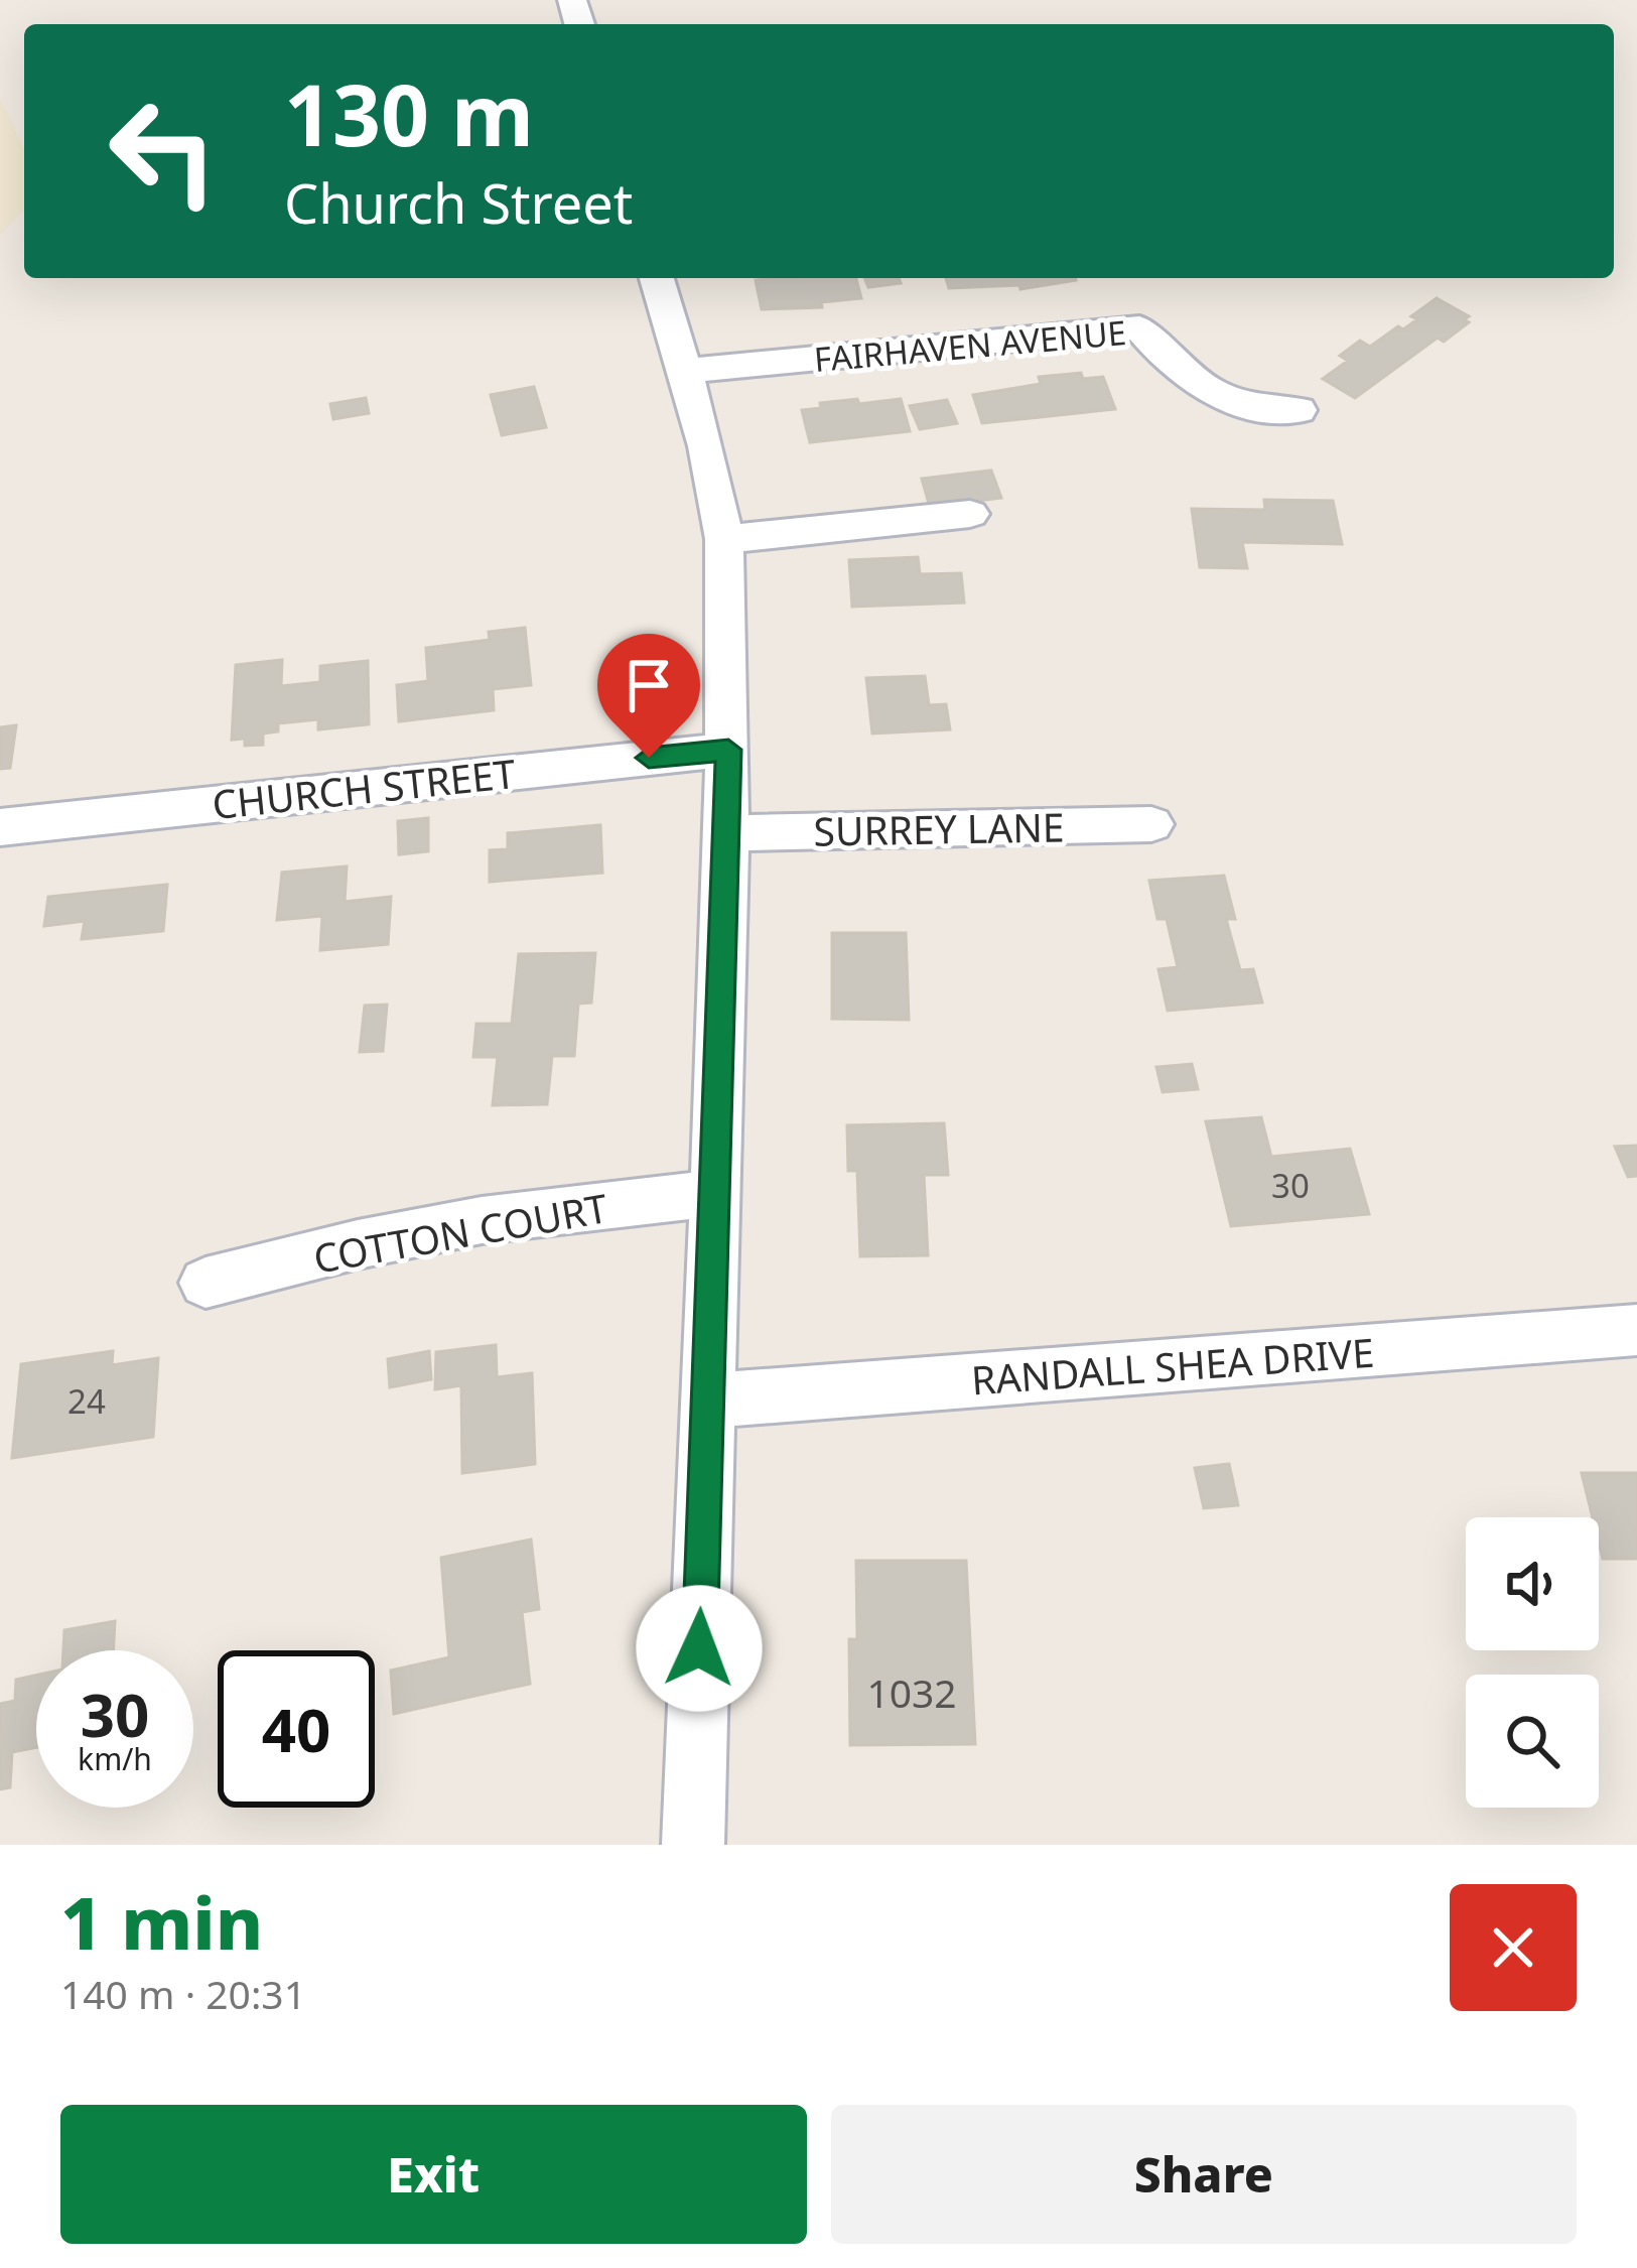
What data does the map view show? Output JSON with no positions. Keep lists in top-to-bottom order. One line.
{"streets":{"street":["FAIRHAVEN AVENUE","CHURCH STREET","SURREY LANE","COTTON COURT","RANDALL SHEA DRIVE"]},"house_numbers":["30","24","1032"],"page":{"turn":["130 m","Church Street"],"speed":"30 km/h","limit":"40","heading":["1 min","140 m · 20:31"],"buttons":["Exit","Share"]}}
